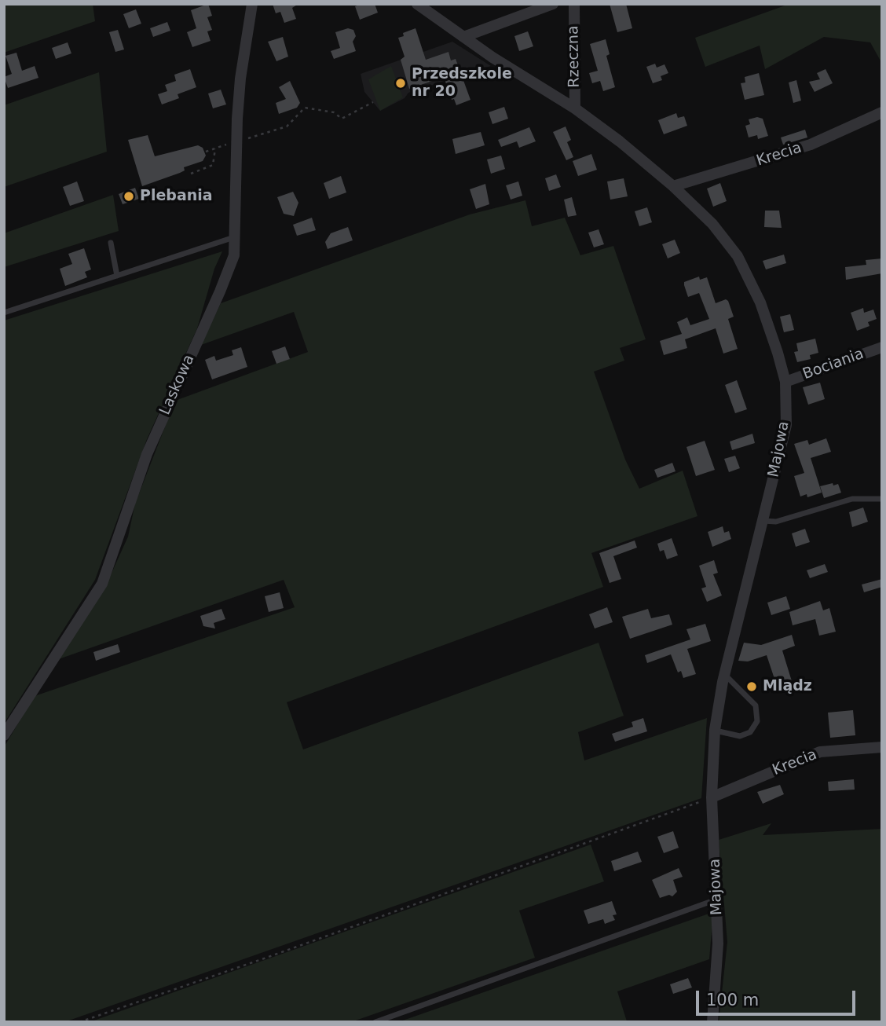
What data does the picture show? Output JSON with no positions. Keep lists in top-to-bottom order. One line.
{"streets":{"street":["Rzeczna","Krecia","Bociania","Laskowa","Majowa"]},"crossings":[["Rzeczna","Majowa"],["Krecia","Majowa"],["Bociania","Majowa"]],"places":["Przedszkole nr 20","Plebania","Mlądz"],"scale_bar":"100 m"}
